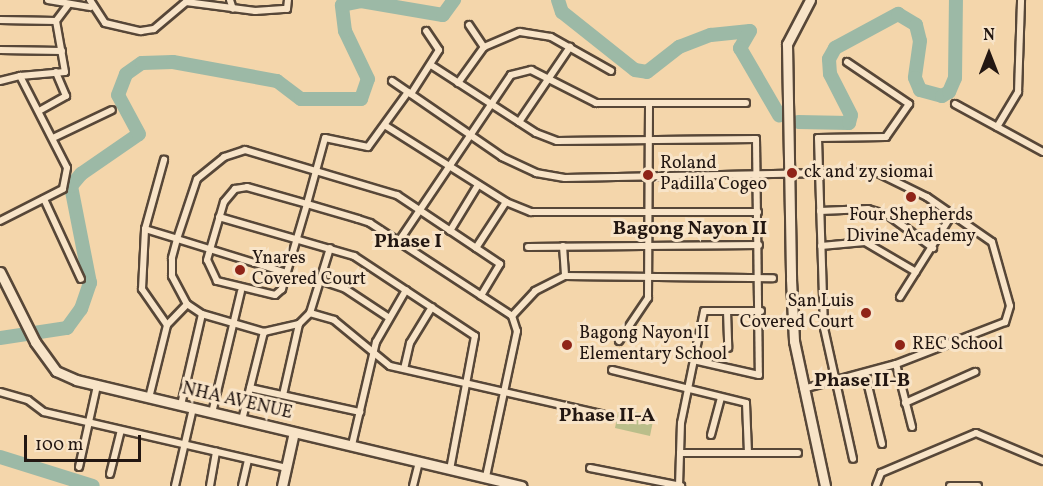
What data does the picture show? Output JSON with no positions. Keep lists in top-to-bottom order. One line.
{"streets":{"street":["NHA AVENUE"]},"districts":["Bagong Nayon II","Phase I","Phase II-B","Phase II-A"],"places":["ck and zy siomai","Roland Padilla Cogeo","Four Shepherds Divine Academy","Ynares Covered Court","San Luis Covered Court","Bagong Nayon II Elementary School","REC School"],"scale_bar":"100 m","north":"top"}
